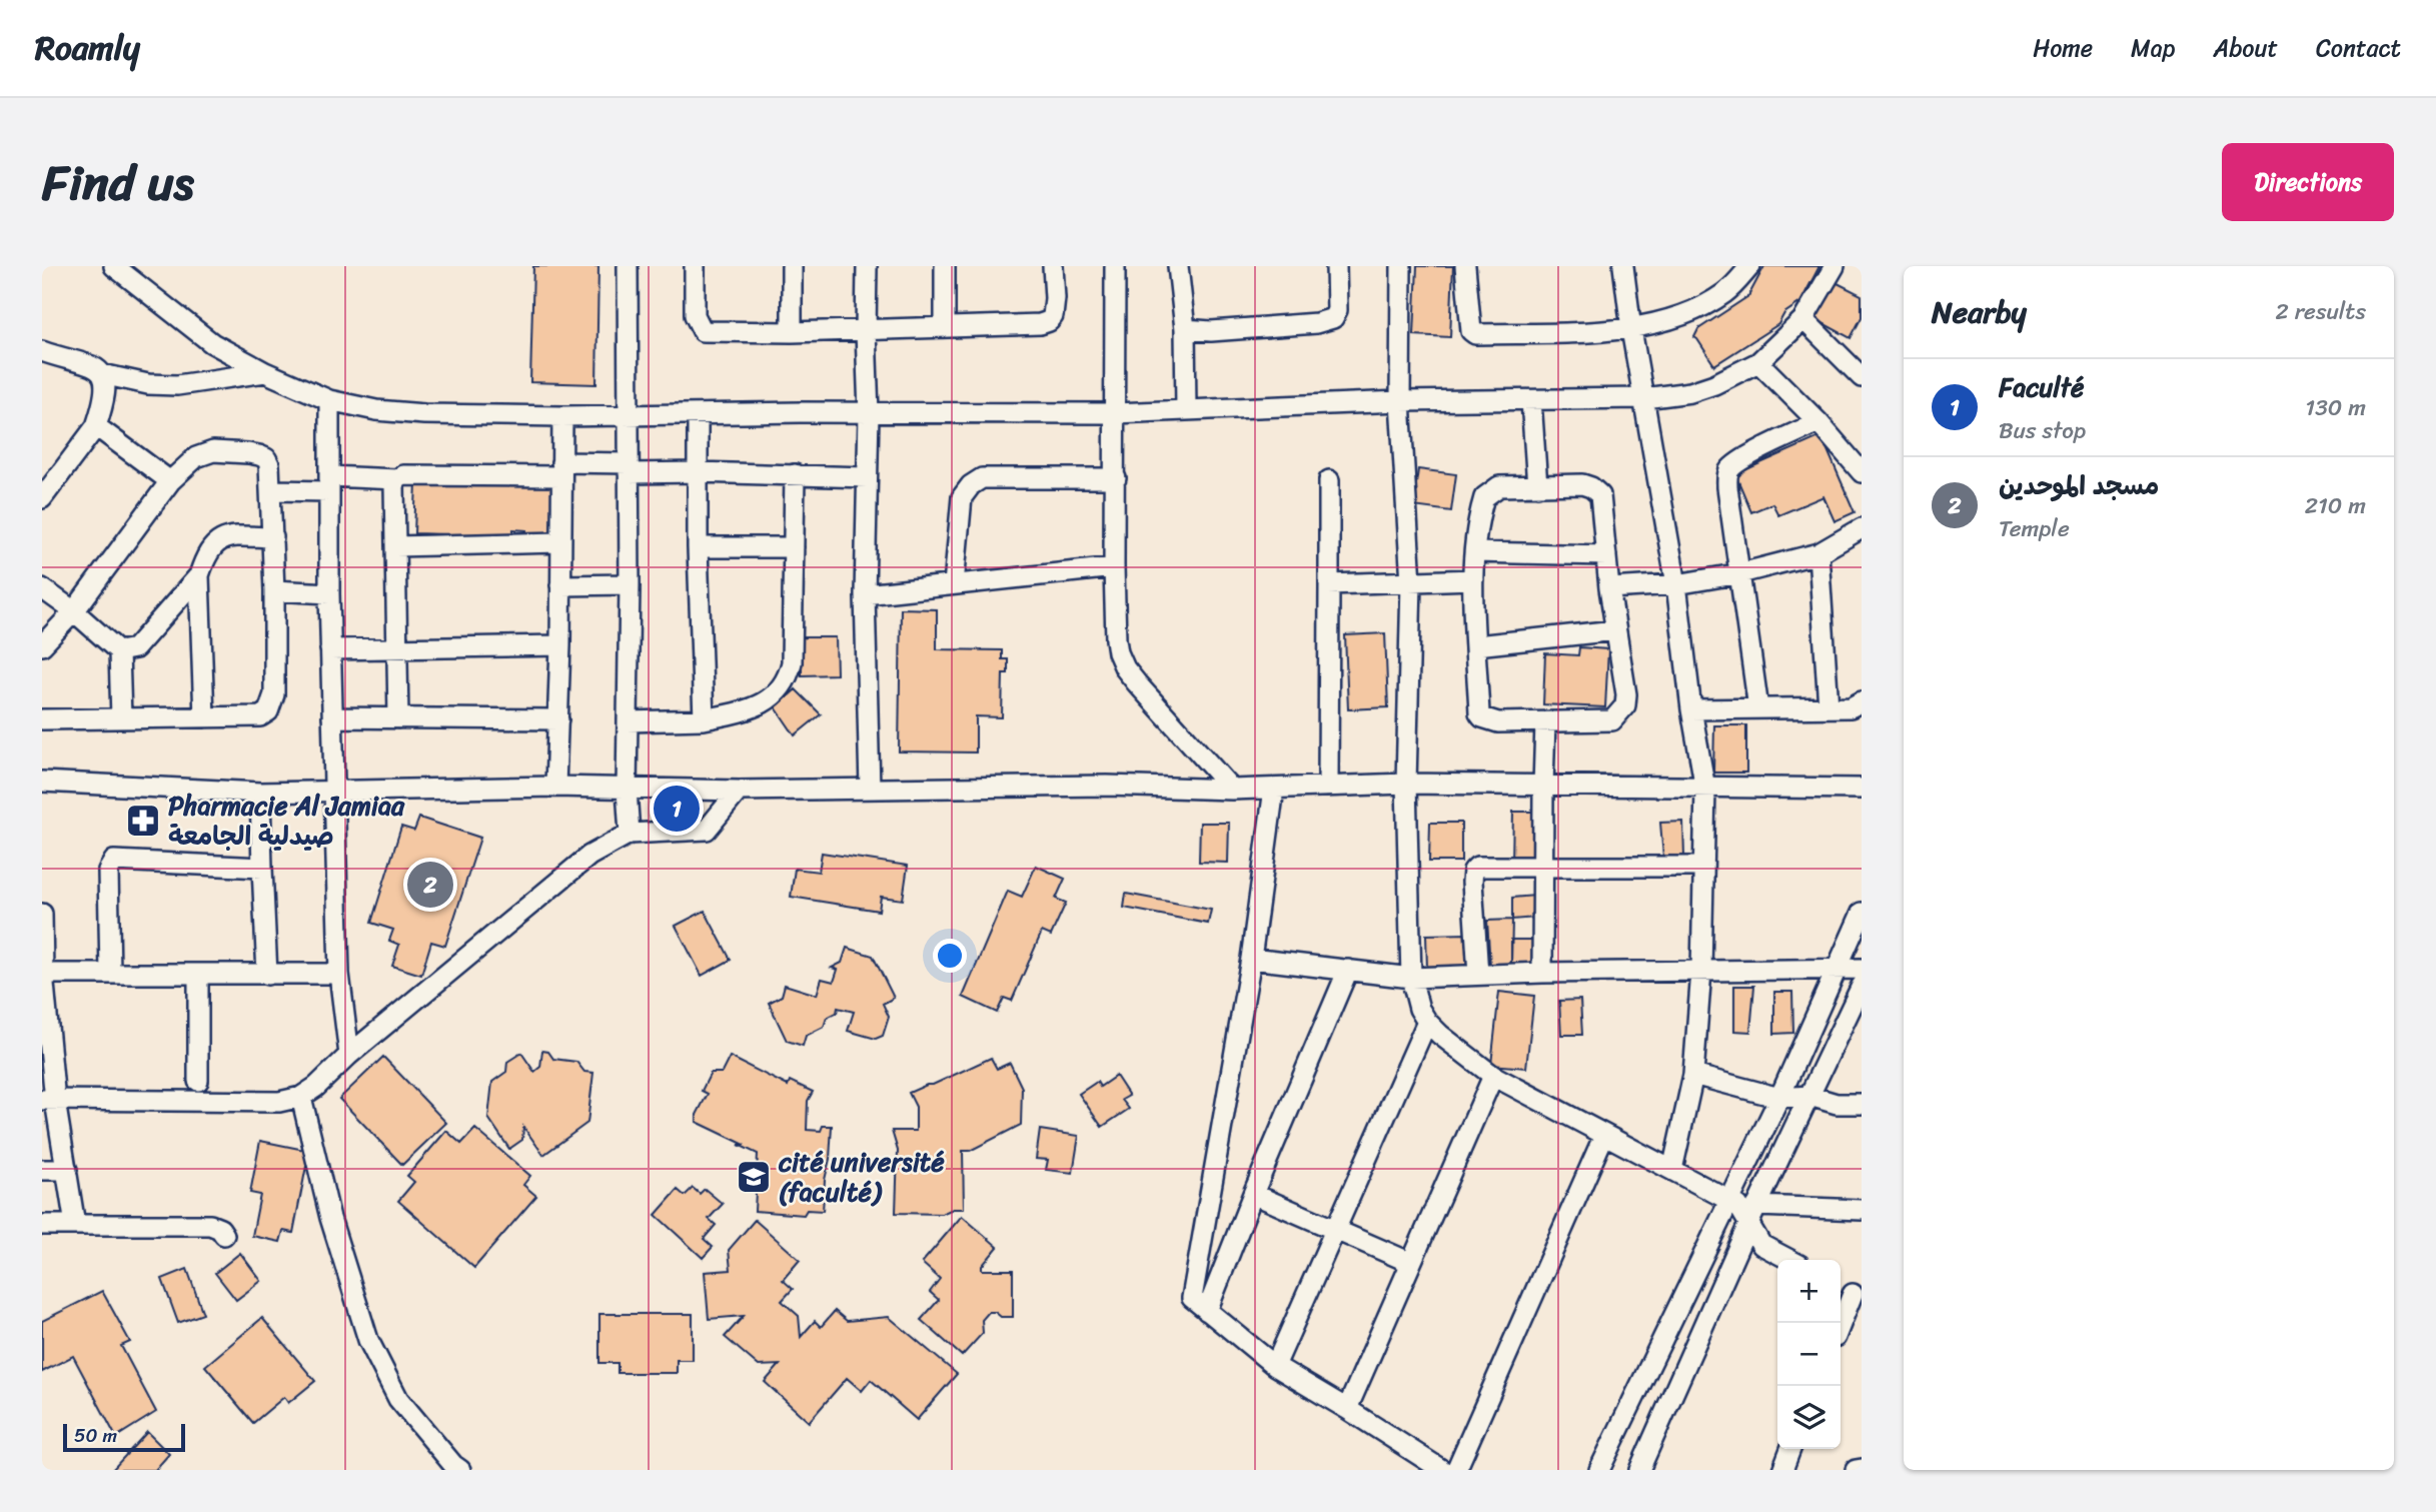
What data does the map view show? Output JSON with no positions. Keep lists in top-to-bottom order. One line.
{"places":{"pharmacy":["Pharmacie Al Jamiaa صيدلية الجامعة"],"school or university":["cité université (faculté)"]},"scale_bar":"50 m","page":{"header":"Roamly","nav":["Home","Map","About","Contact"],"title":"Find us","buttons":"Directions","heading":["Nearby","2 results"],"list":[{"mark":"1","name":"Faculté","note":"Bus stop","value":"130 m"},{"mark":"2","name":"مسجد الموحدين","note":"Temple","value":"210 m"}],"pins":["1","2"],"map_buttons":["+","−"],"scale":"50 m"}}
